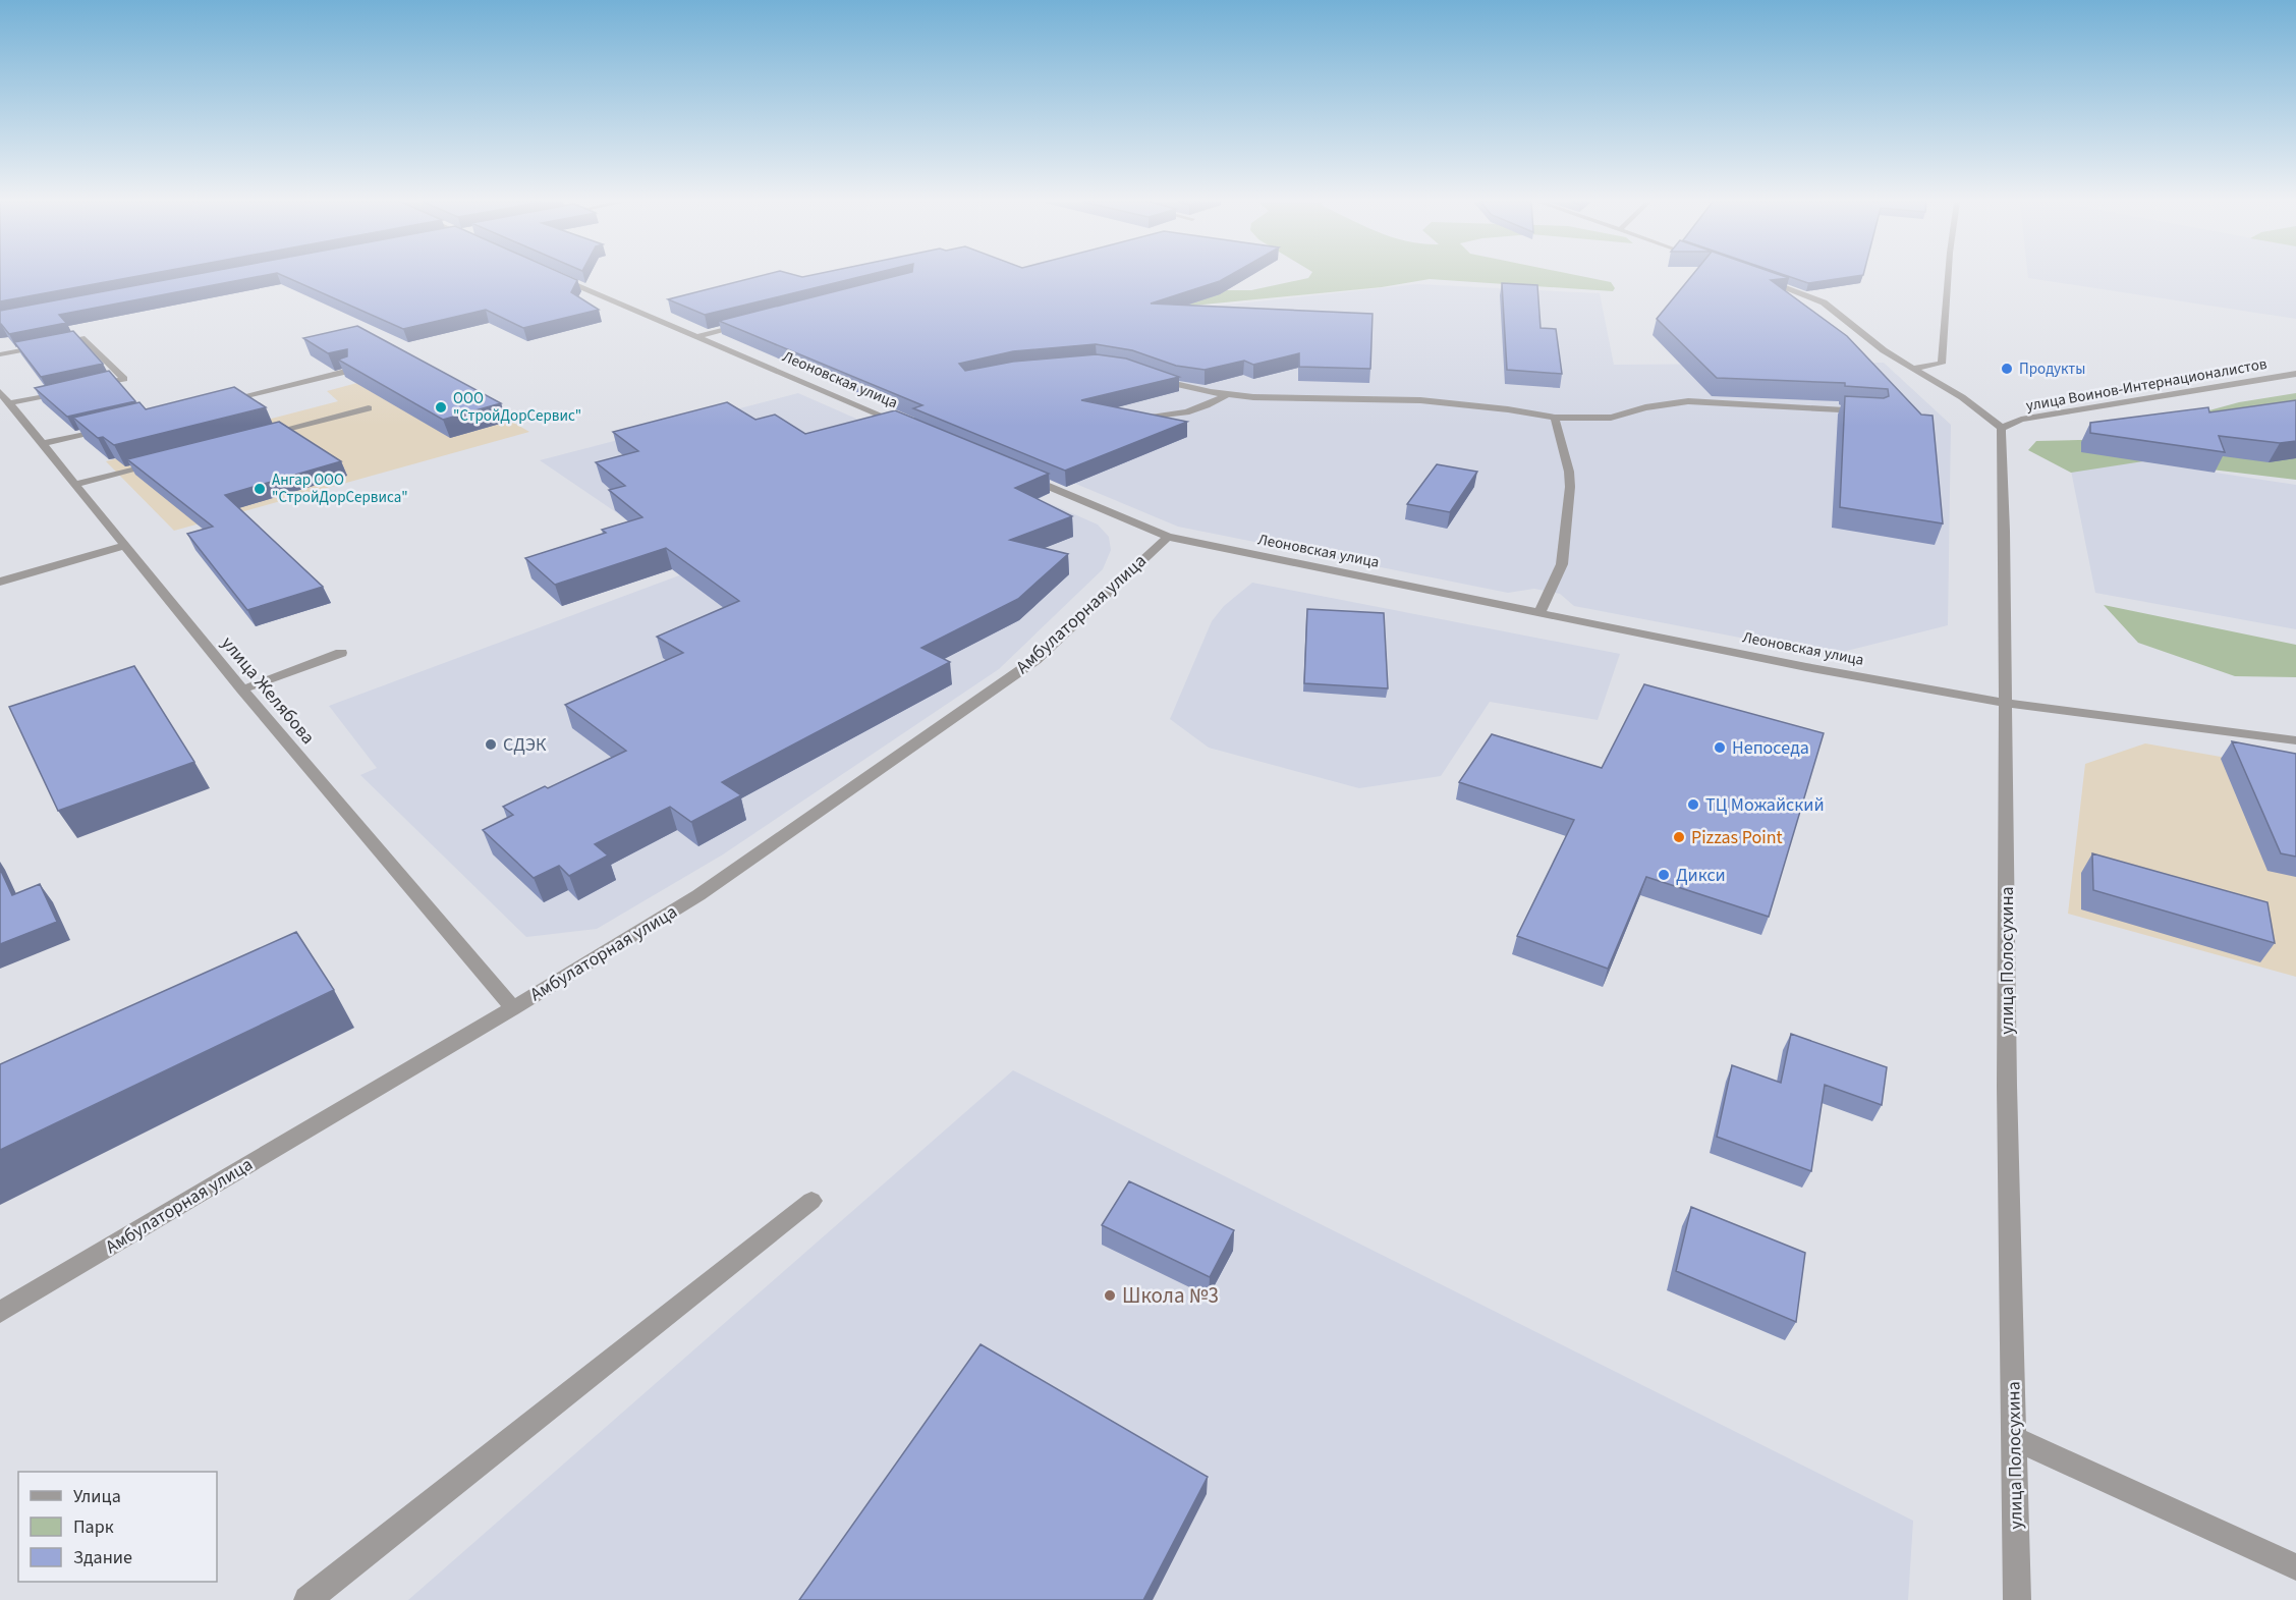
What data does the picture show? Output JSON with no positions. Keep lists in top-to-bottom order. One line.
{"streets":{"street":["Леоновская улица","улица Воинов-Интернационалистов","Амбулаторная улица","улица Желябова","улица Полосухина"]},"crossings":[["Леоновская улица","Амбулаторная улица"],["Леоновская улица","улица Полосухина"],["улица Воинов-Интернационалистов","улица Полосухина"],["Амбулаторная улица","улица Желябова"]],"places":["Продукты","ООО \"СтройДорСервис\"","Ангар ООО \"СтройДорСервиса\"","СДЭК","Непоседа","ТЦ Можайский","Pizzas Point","Дикси","Школа №3"],"legend":["Улица","Парк","Здание"]}
